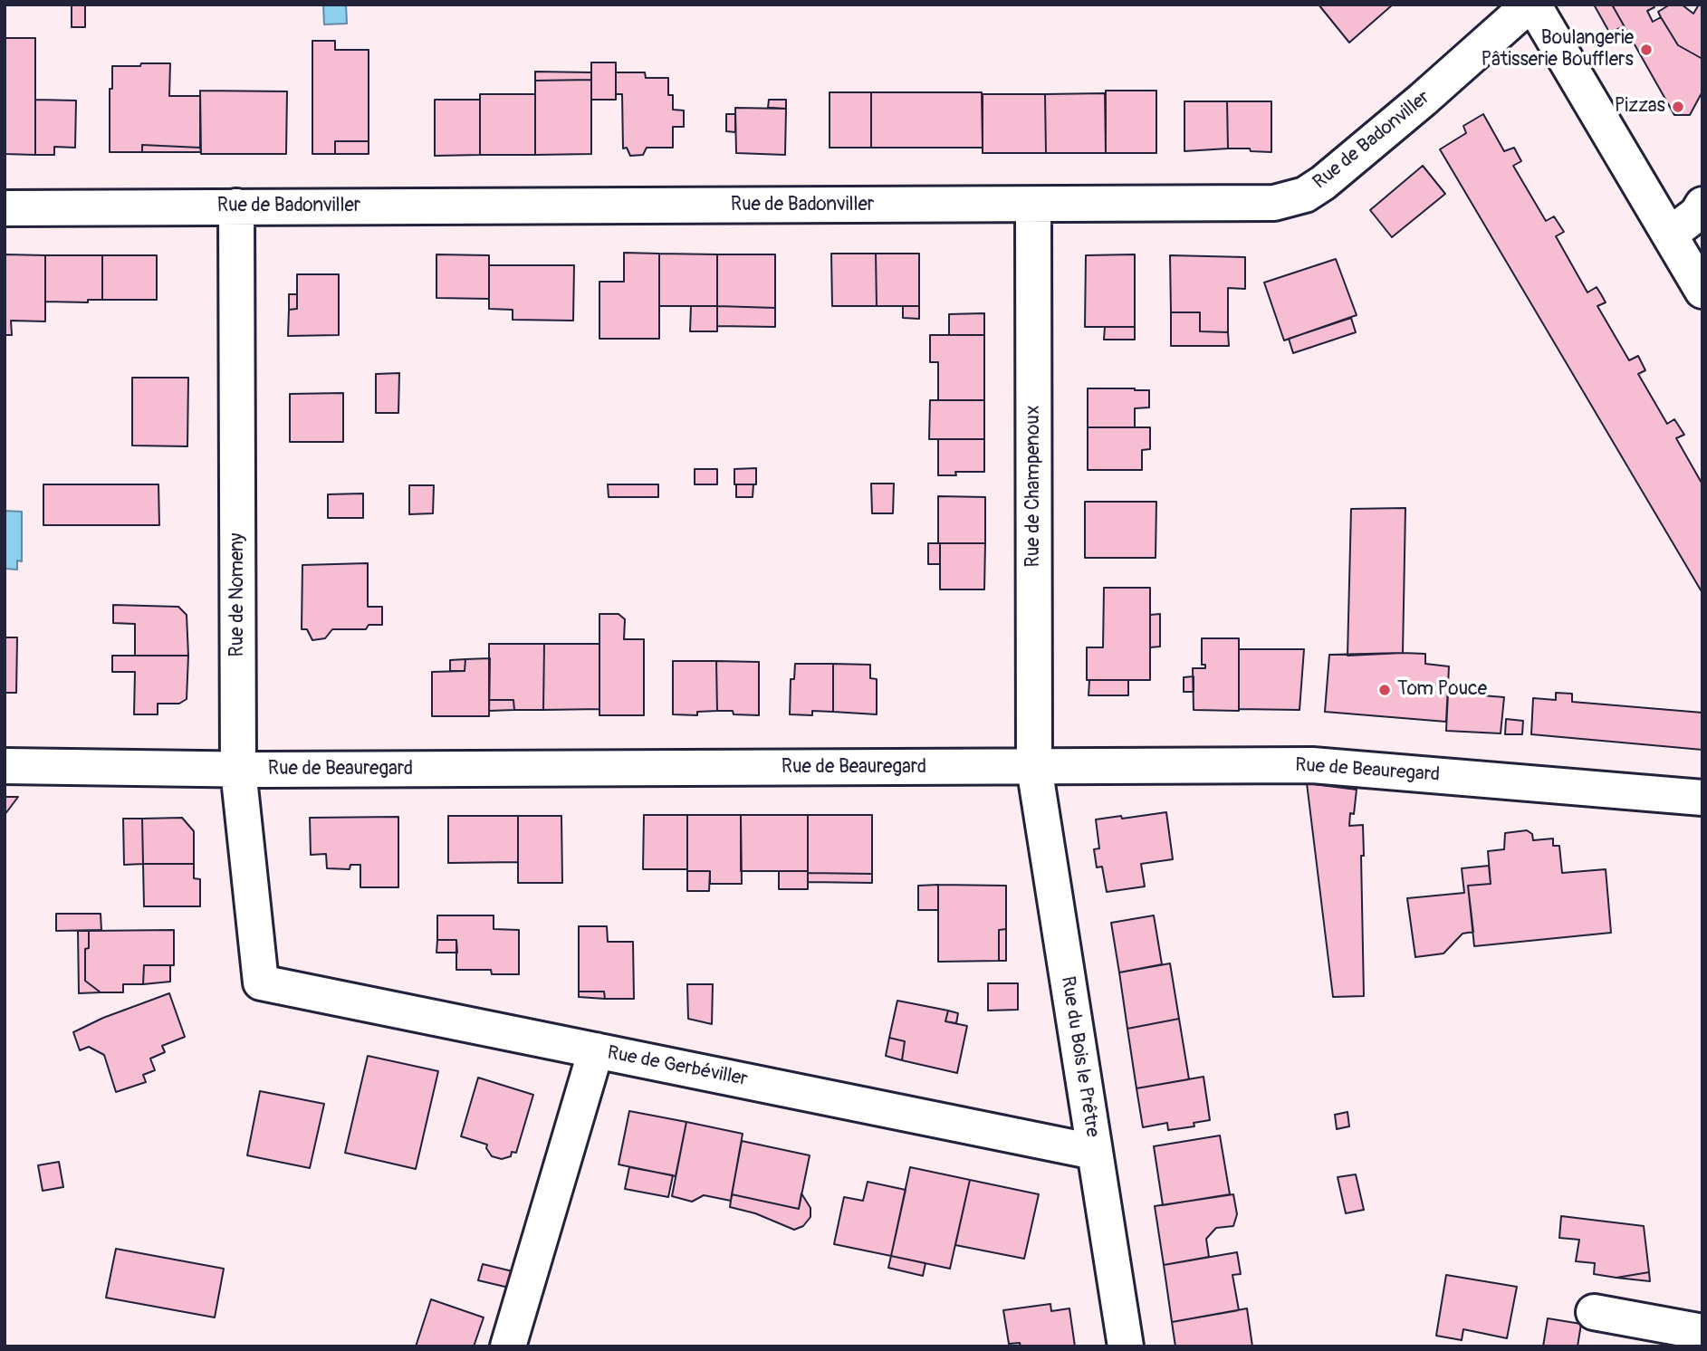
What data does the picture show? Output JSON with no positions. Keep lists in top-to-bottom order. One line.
{"streets":{"street":["Rue de Badonviller","Rue de Champenoux","Rue de Nomeny","Rue de Beauregard","Rue du Bois le Prêtre","Rue de Gerbéviller"]},"crossings":[["Rue de Badonviller","Rue de Champenoux"],["Rue de Badonviller","Rue de Nomeny"],["Rue de Champenoux","Rue de Beauregard"],["Rue de Champenoux","Rue du Bois le Prêtre"],["Rue de Nomeny","Rue de Beauregard"],["Rue de Nomeny","Rue de Gerbéviller"],["Rue de Beauregard","Rue du Bois le Prêtre"],["Rue du Bois le Prêtre","Rue de Gerbéviller"]],"places":["Boulangerie Pâtisserie Boufflers","Pizzas","Tom Pouce"]}
